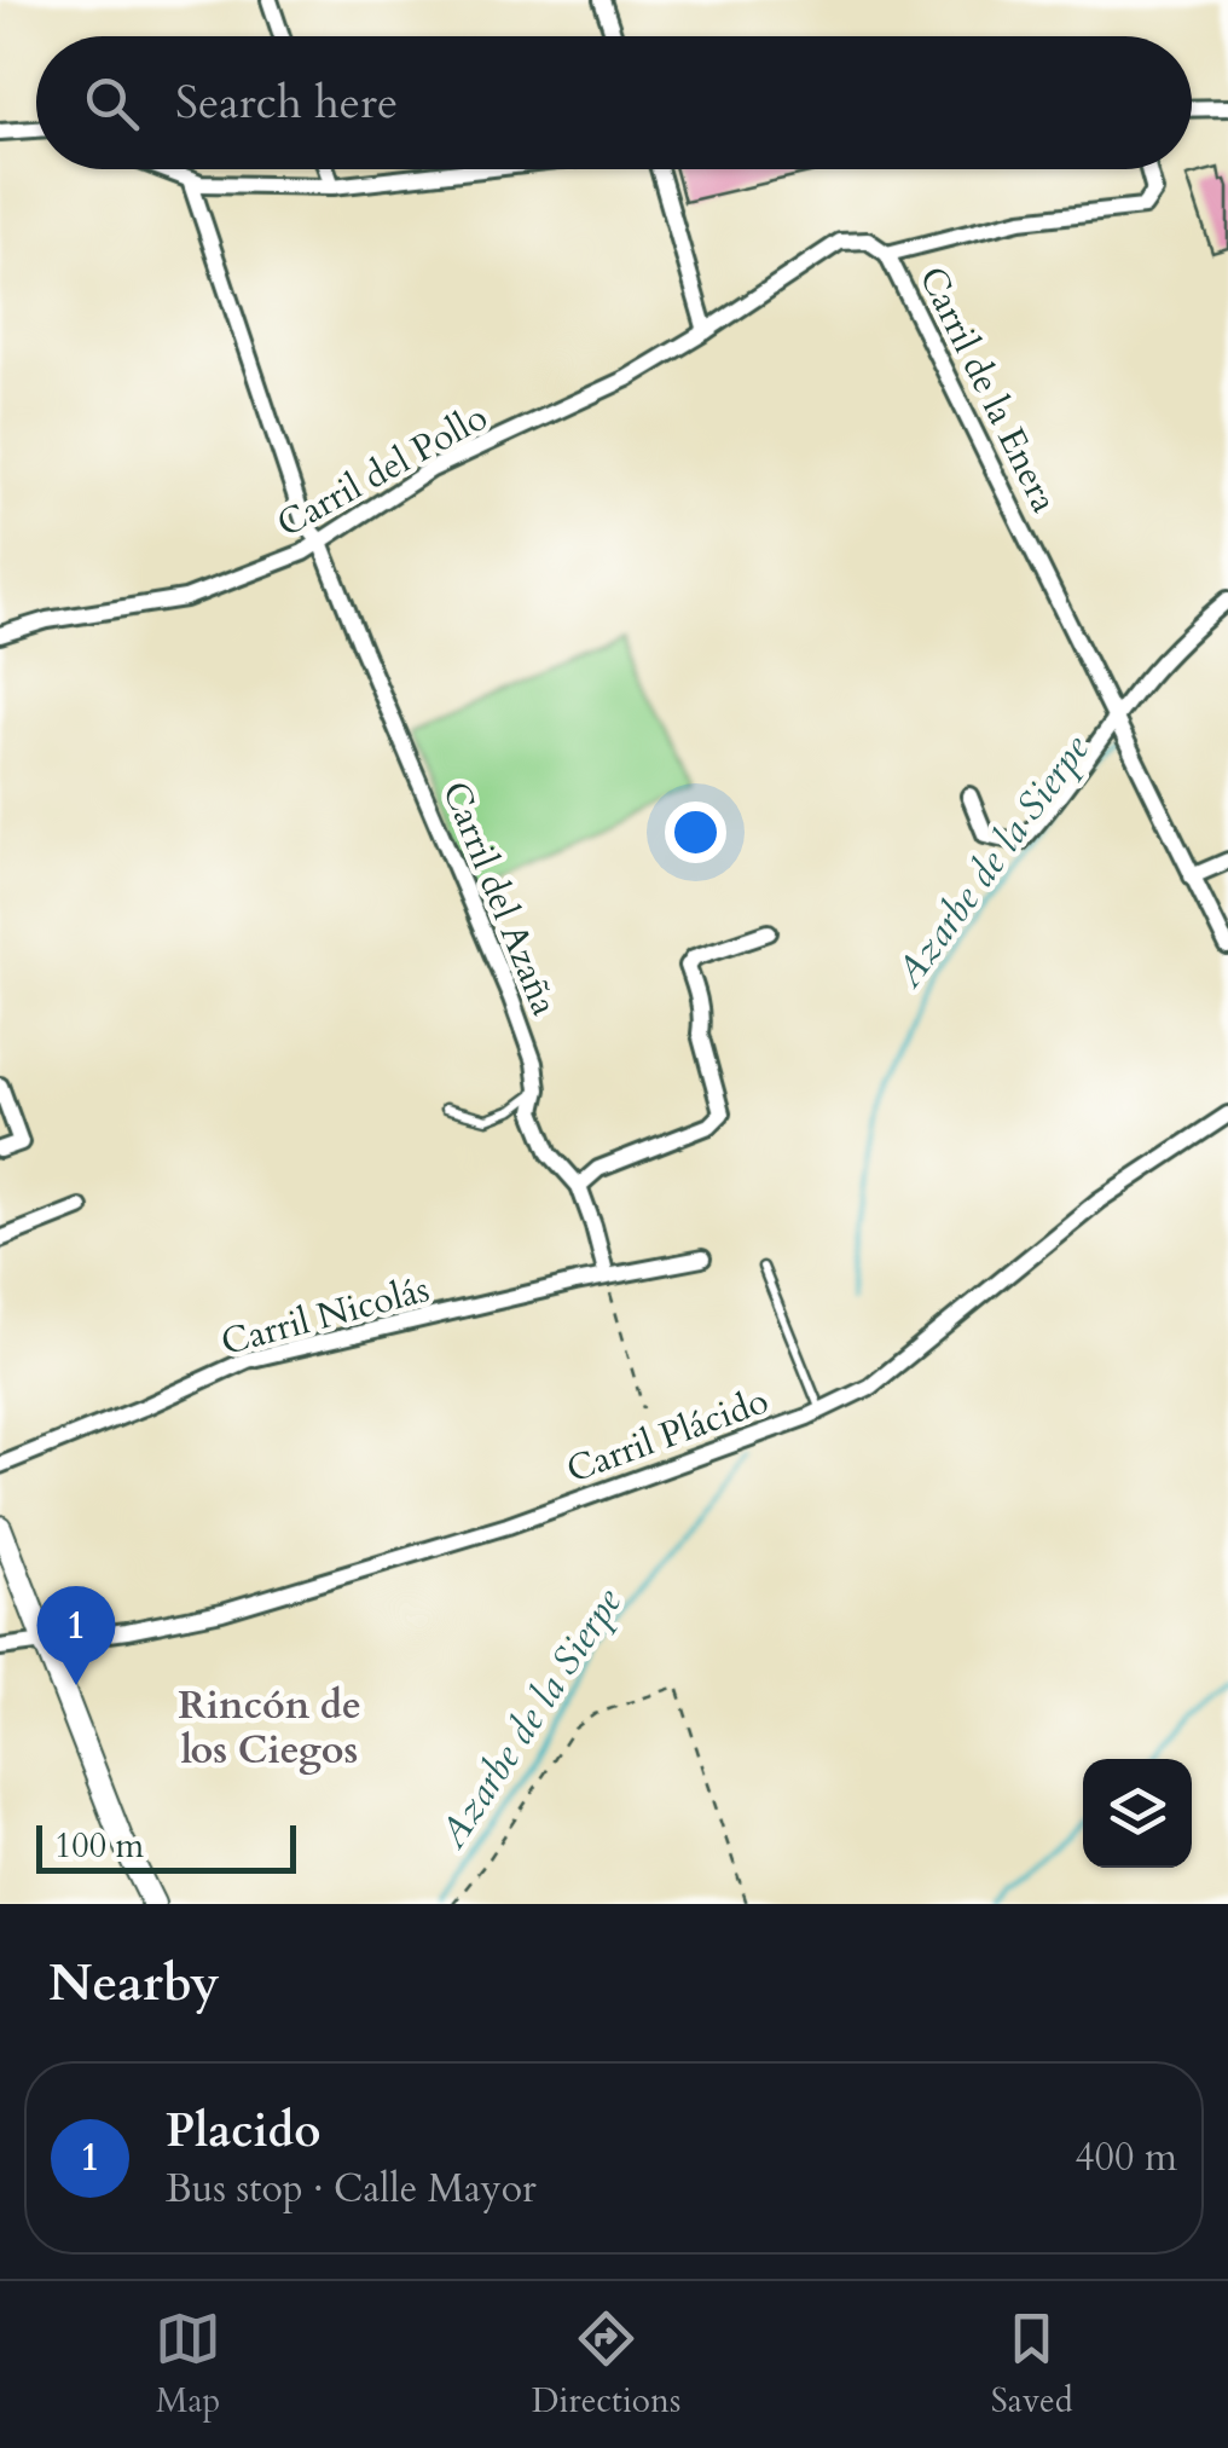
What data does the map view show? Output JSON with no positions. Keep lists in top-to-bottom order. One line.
{"streets":{"street":["Carril de la Enera","Carril del Pollo","Carril del Azaña","Carril Nicolás","Carril Plácido"]},"crossings":[["Carril de la Enera","Carril del Pollo"],["Carril del Pollo","Carril del Azaña"],["Carril del Azaña","Carril Nicolás"]],"districts":["Rincón de los Ciegos"],"water":["Azarbe de la Sierpe"],"scale_bar":"100 m","page":{"search":"Search here","pins":"1","scale":"100 m","heading":"Nearby","list":[{"mark":"1","name":"Placido","note":"Bus stop · Calle Mayor","value":"400 m"}],"nav":["Map","Directions","Saved"]}}
